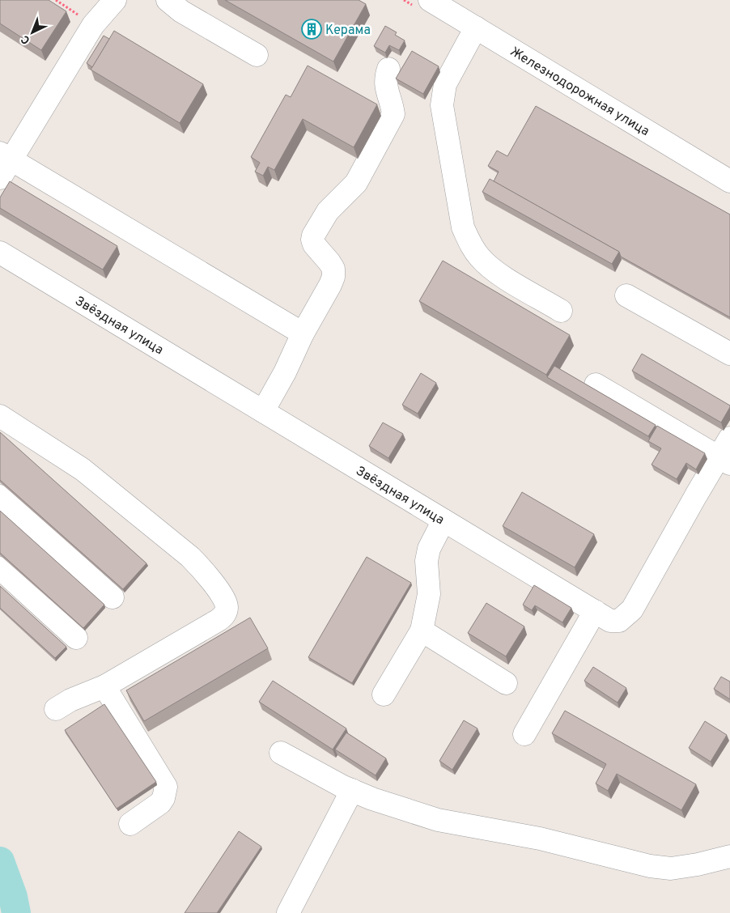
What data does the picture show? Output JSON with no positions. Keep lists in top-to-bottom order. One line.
{"streets":{"street":["Железнодорожная улица","Звёздная улица"]},"places":{"building":["Керама"]},"north":"bottom left"}
